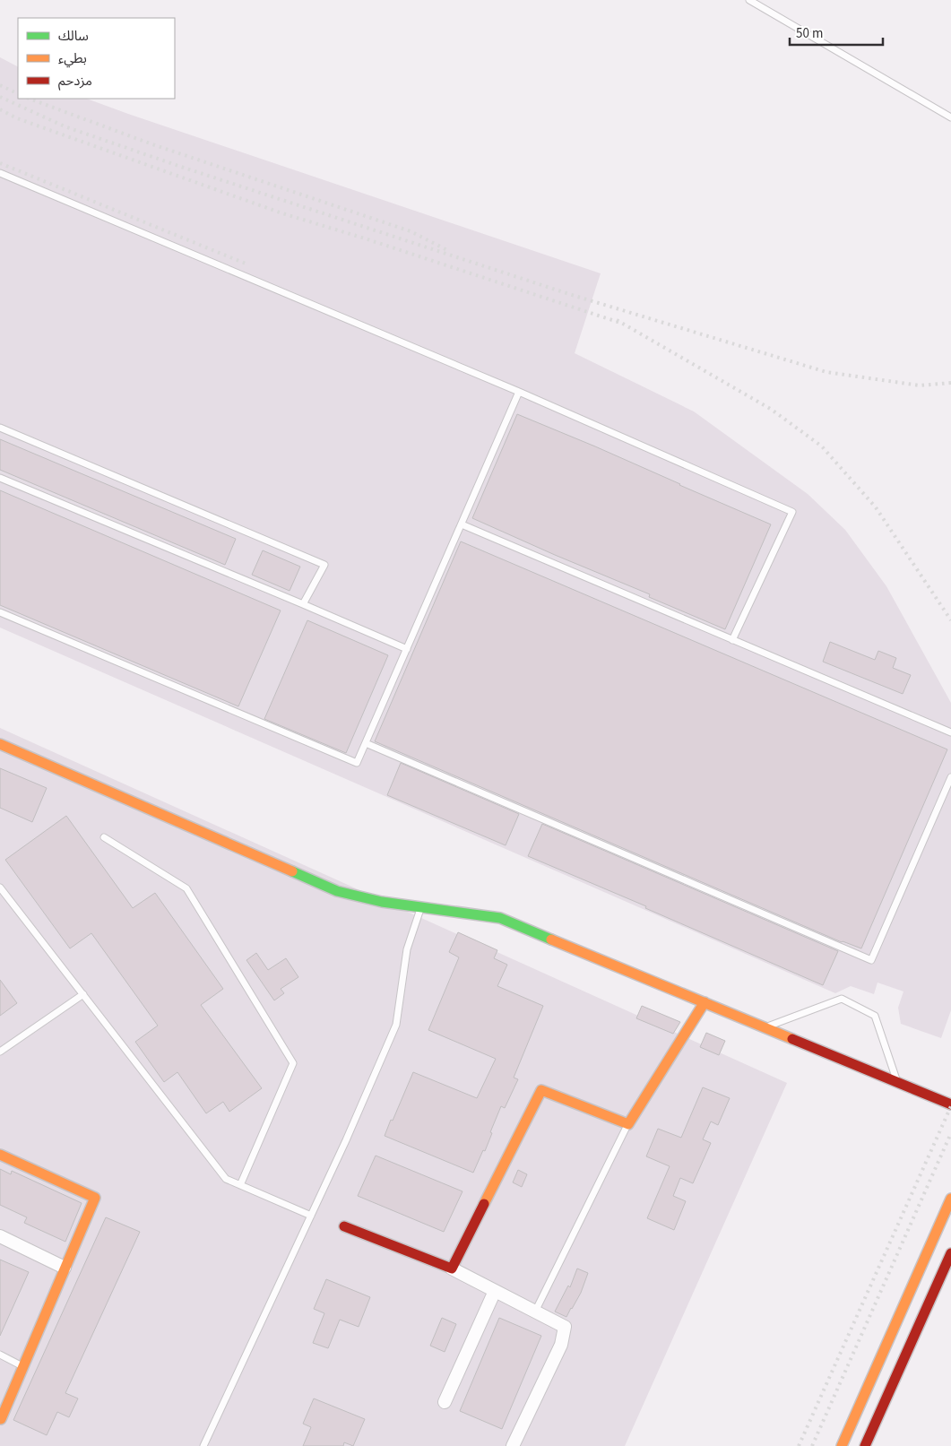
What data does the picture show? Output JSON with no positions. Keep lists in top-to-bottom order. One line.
{"legend":["سالك","بطيء","مزدحم"],"scale_bar":"50 m"}
